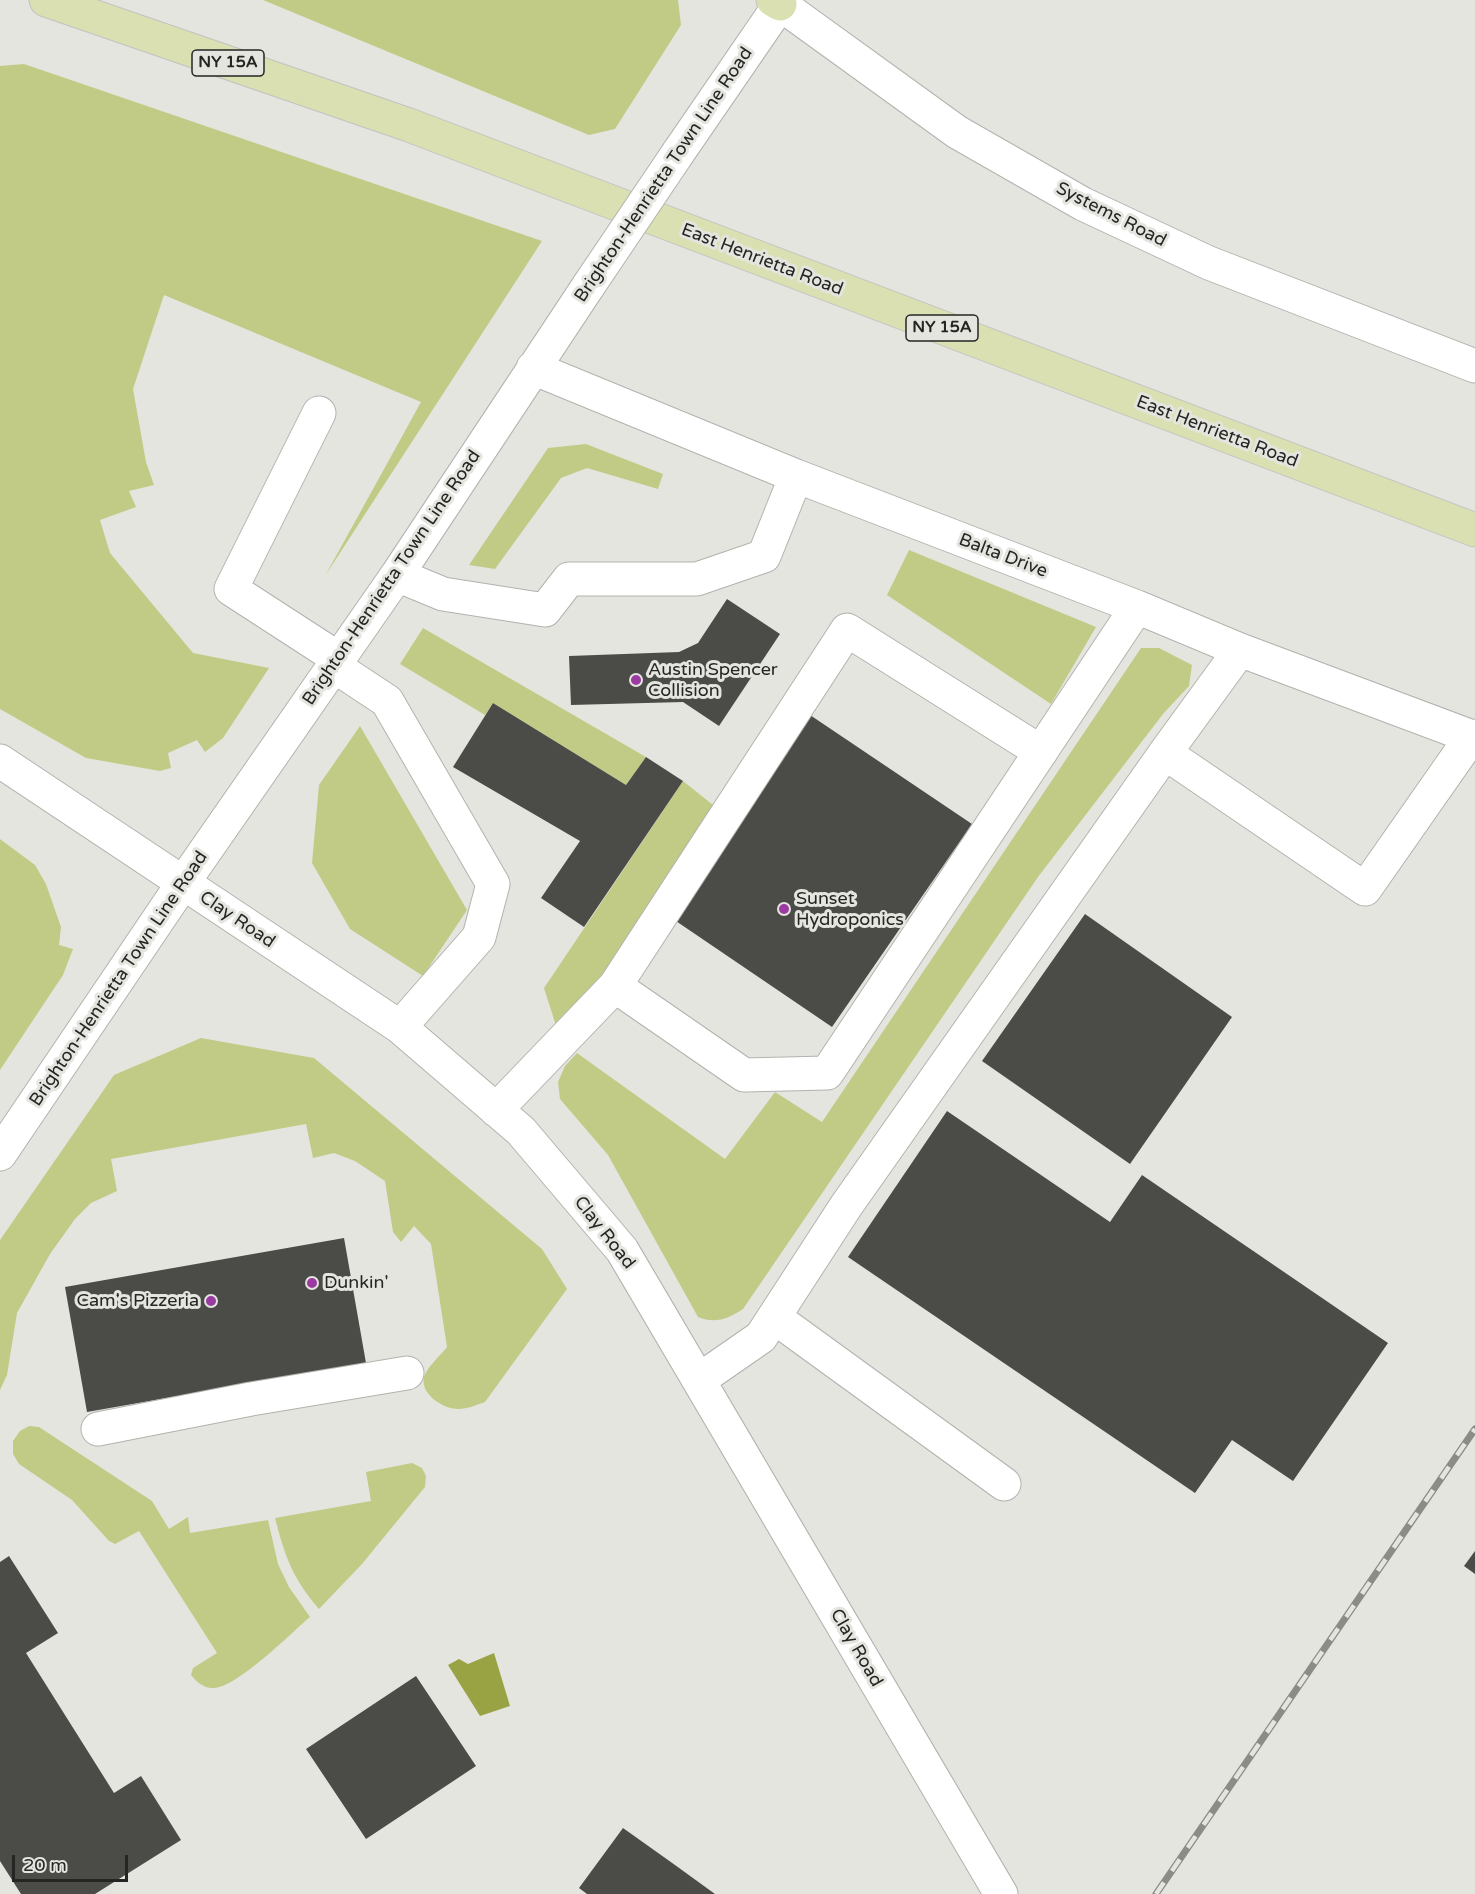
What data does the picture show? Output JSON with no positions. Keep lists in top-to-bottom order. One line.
{"streets":{"main road":["NY 15A","East Henrietta Road"],"street":["Brighton-Henrietta Town Line Road","Systems Road","Balta Drive","Clay Road"]},"crossings":[["Brighton-Henrietta Town Line Road","Systems Road"],["Brighton-Henrietta Town Line Road","Balta Drive"],["Brighton-Henrietta Town Line Road","Clay Road"]],"places":["Austin Spencer Collision","Sunset Hydroponics","Dunkin'","Cam's Pizzeria"],"scale_bar":"20 m"}
